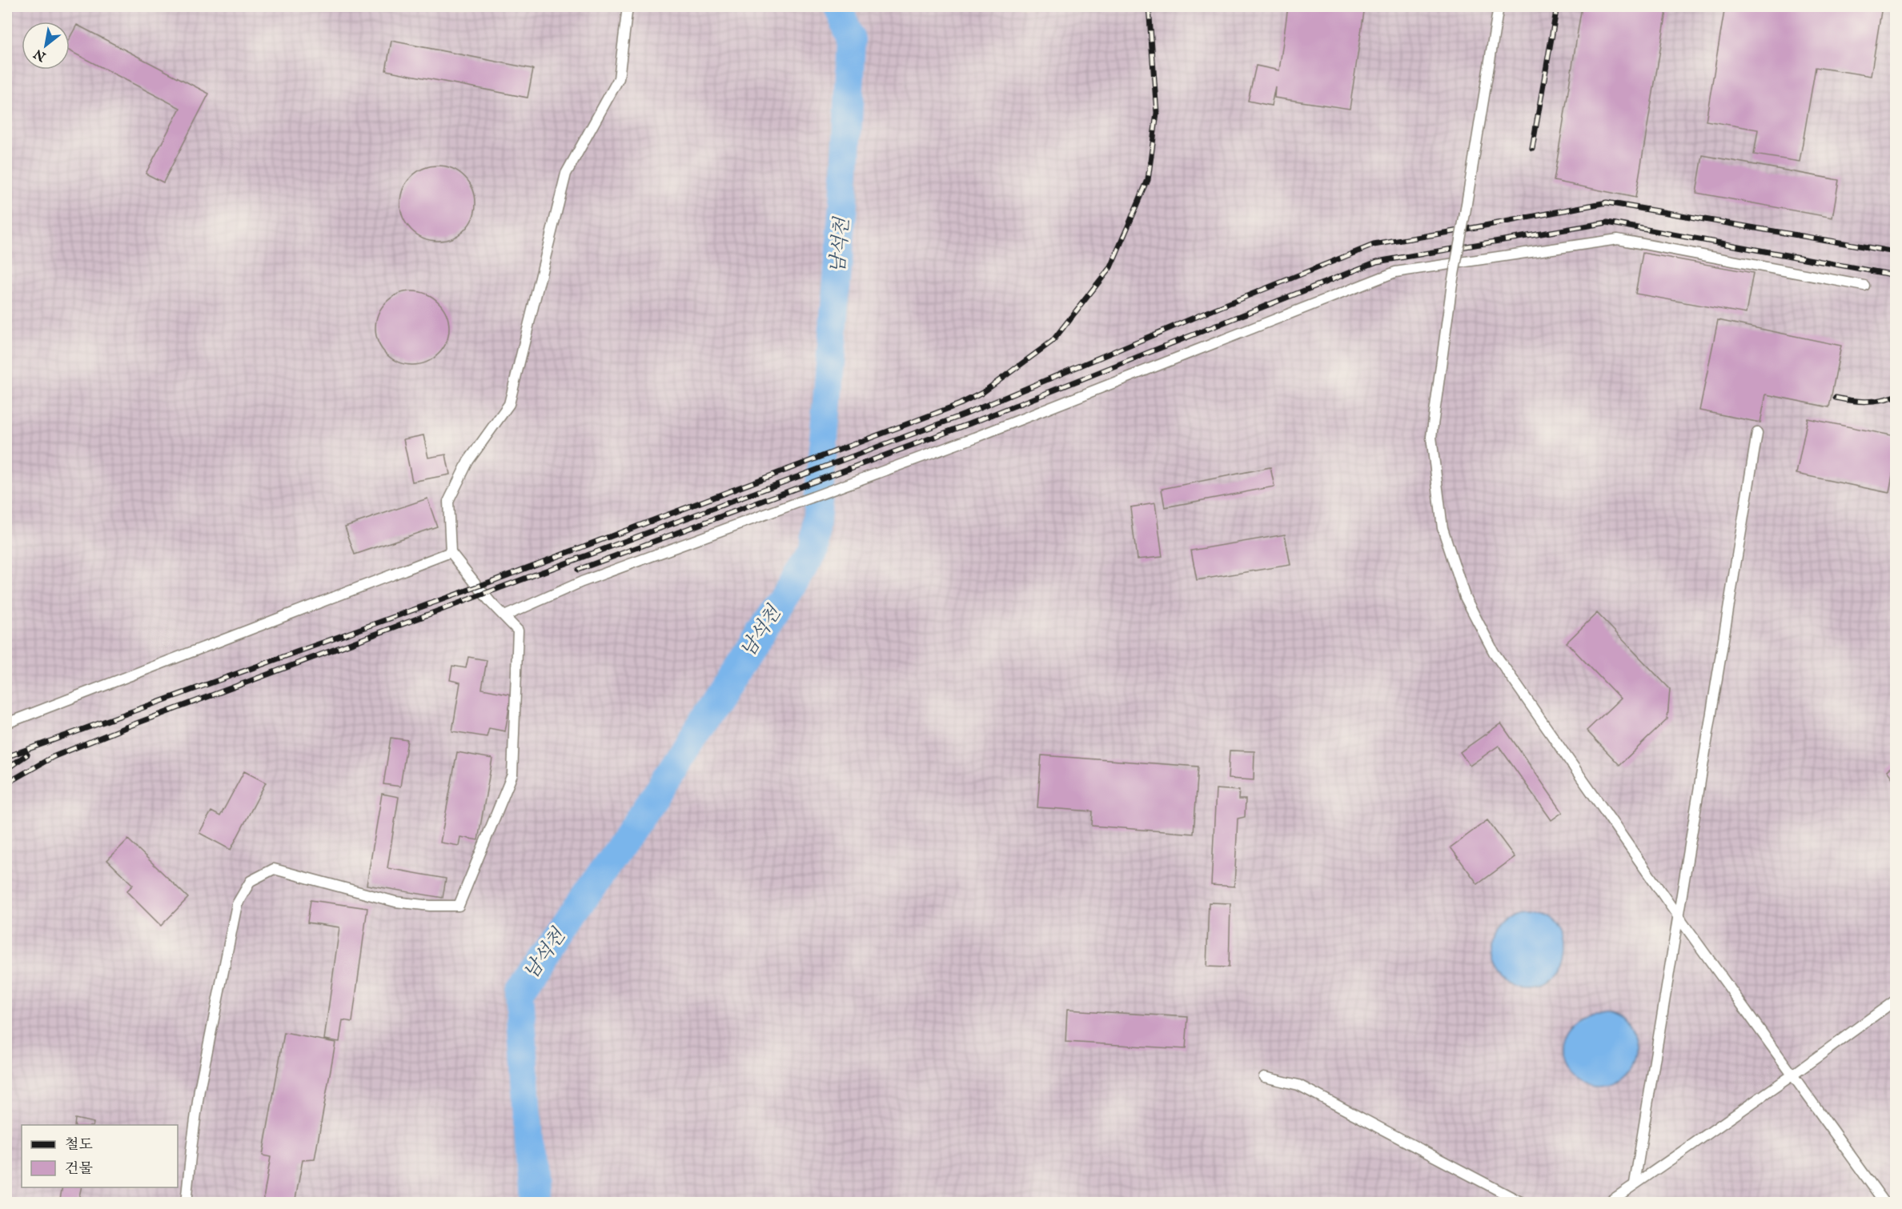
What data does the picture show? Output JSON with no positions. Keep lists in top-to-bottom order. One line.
{"water":["남석천"],"legend":["철도","건물"],"north":"bottom left"}
